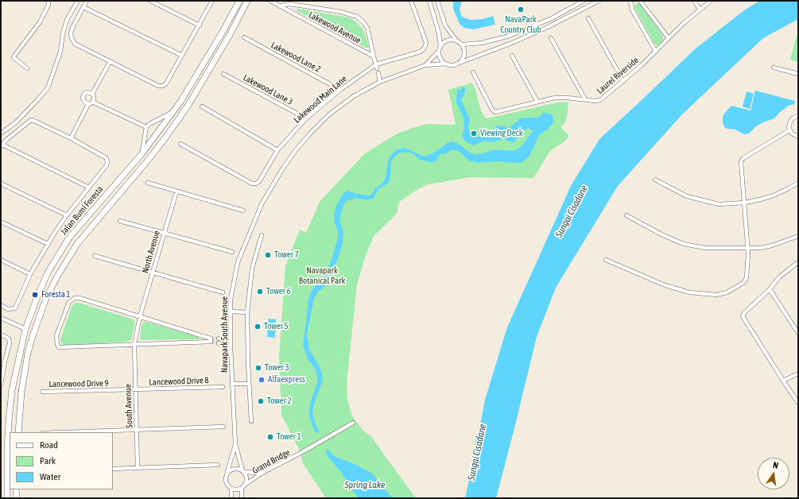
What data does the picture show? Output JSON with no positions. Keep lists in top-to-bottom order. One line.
{"streets":{"main road":["Jalan Bumi Foresta"],"street":["Lakewood Avenue","Lakewood Lane 2","Laurel Riverside","Lakewood Lane 3","Lakewood Main Lane","North Avenue","Navapark South Avenue","Lancewood Drive 8","Lancewood Drive 9","South Avenue","Grand Bridge"]},"crossings":[["Lakewood Avenue","Lakewood Main Lane"],["Lakewood Lane 2","Lakewood Main Lane"],["Lakewood Lane 3","Lakewood Main Lane"],["North Avenue","South Avenue"],["Navapark South Avenue","Grand Bridge"],["Lancewood Drive 8","Lancewood Drive 9"],["Lancewood Drive 8","South Avenue"],["Lancewood Drive 9","South Avenue"]],"water":["Sungai Cisadane","Spring Lake"],"parks":["Navapark Botanical Park"],"places":["NavaPark Country Club","Viewing Deck","Tower 7","Tower 6","Foresta 1","Tower 5","Tower 3","Alfaexpress","Tower 2","Tower 1"],"legend":["Road","Park","Water"],"north":"top"}
